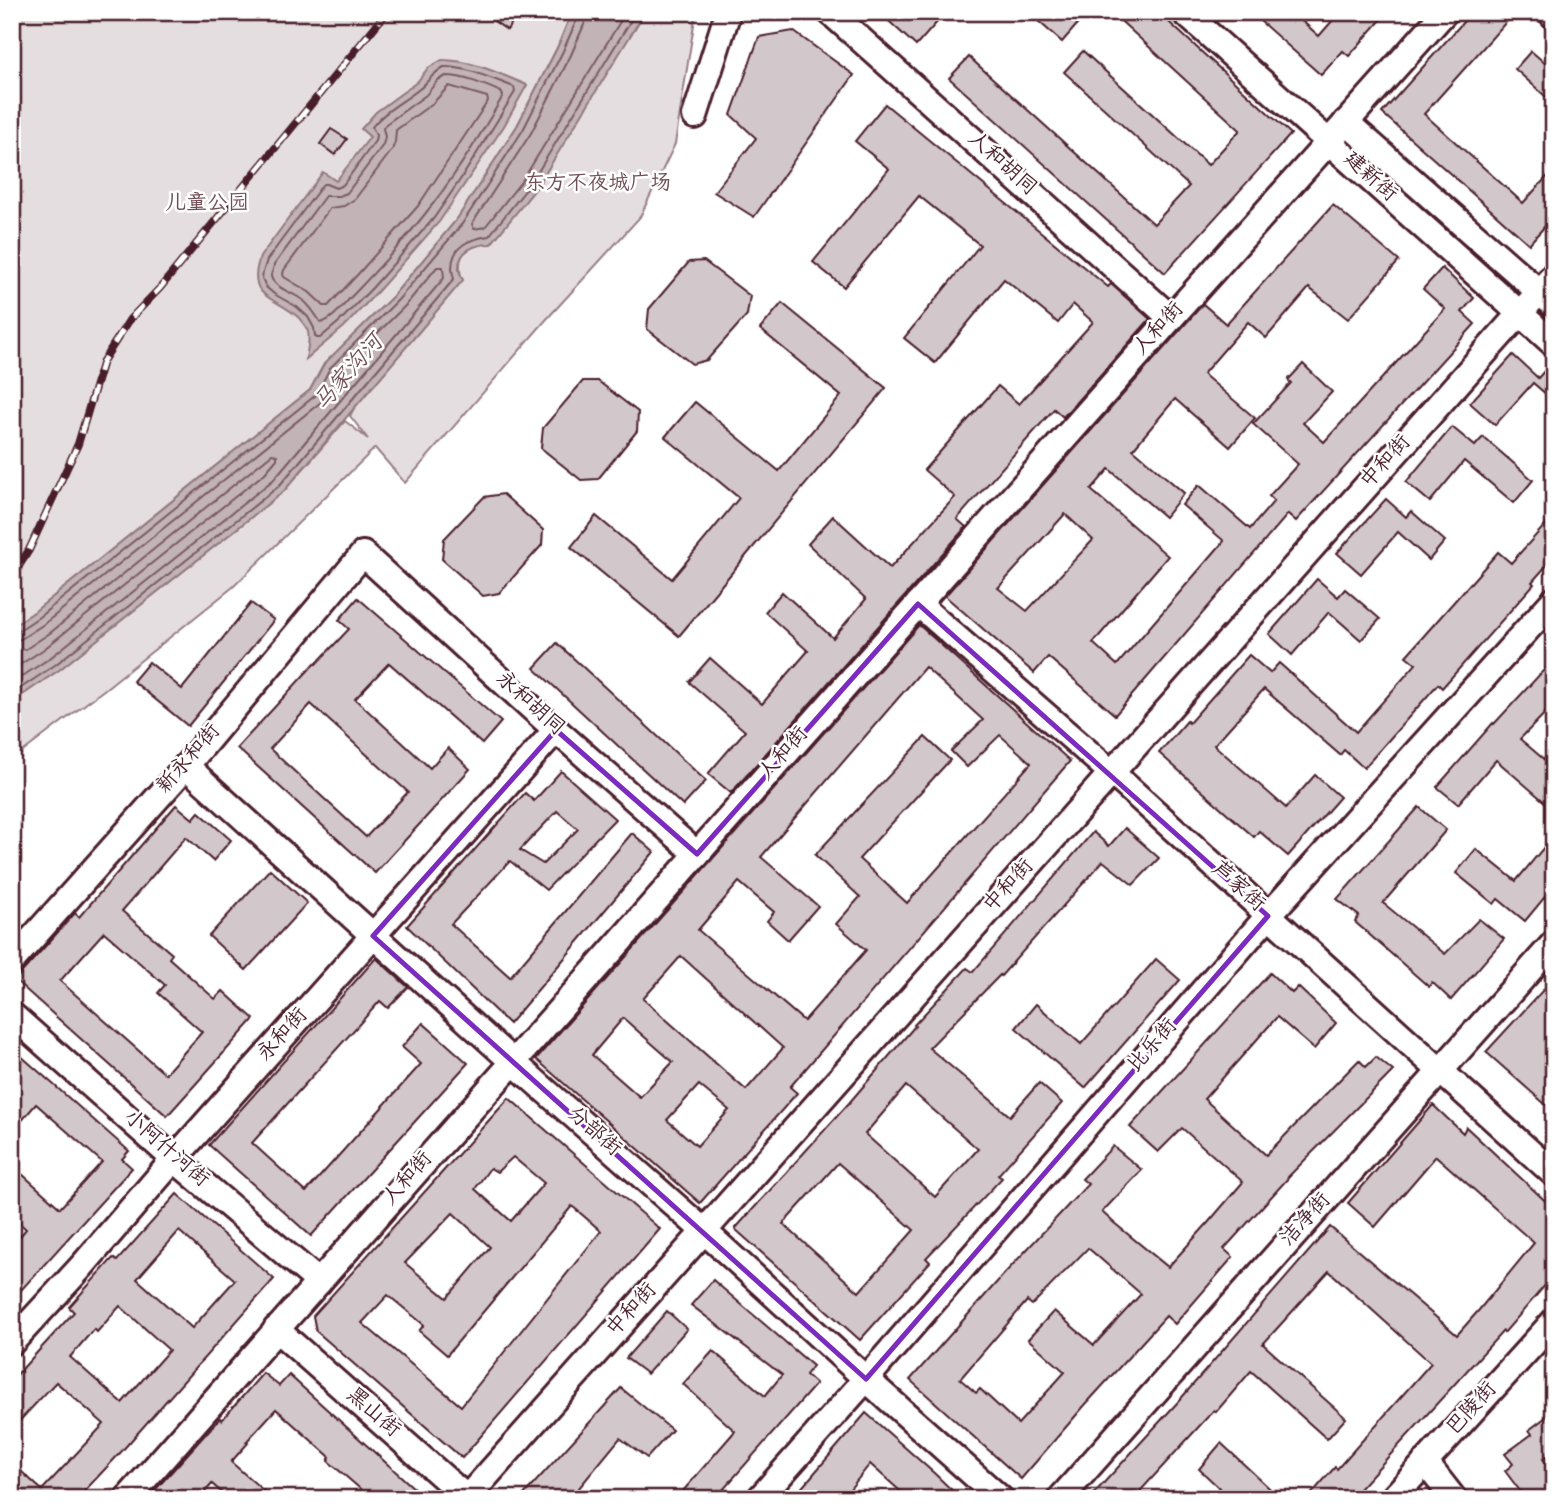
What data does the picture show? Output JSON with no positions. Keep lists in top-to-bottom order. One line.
{"streets":{"street":["人和胡同","建新街","人和街","中和街","永和胡同","新永和街","芦家街","永和街","比乐街","分部街","小阿什河街","洁净街","巴陵街","黑山街"]},"crossings":[["人和胡同","人和街"],["建新街","人和街"],["建新街","中和街"],["人和街","永和胡同"],["人和街","芦家街"],["人和街","分部街"],["人和街","小阿什河街"],["人和街","黑山街"],["中和街","芦家街"],["中和街","分部街"],["中和街","黑山街"],["永和胡同","新永和街"],["永和胡同","永和街"],["新永和街","分部街"],["芦家街","比乐街"],["芦家街","洁净街"],["永和街","分部街"],["永和街","小阿什河街"],["比乐街","分部街"]],"water":["马家沟河"],"parks":["东方不夜城广场","儿童公园"]}
